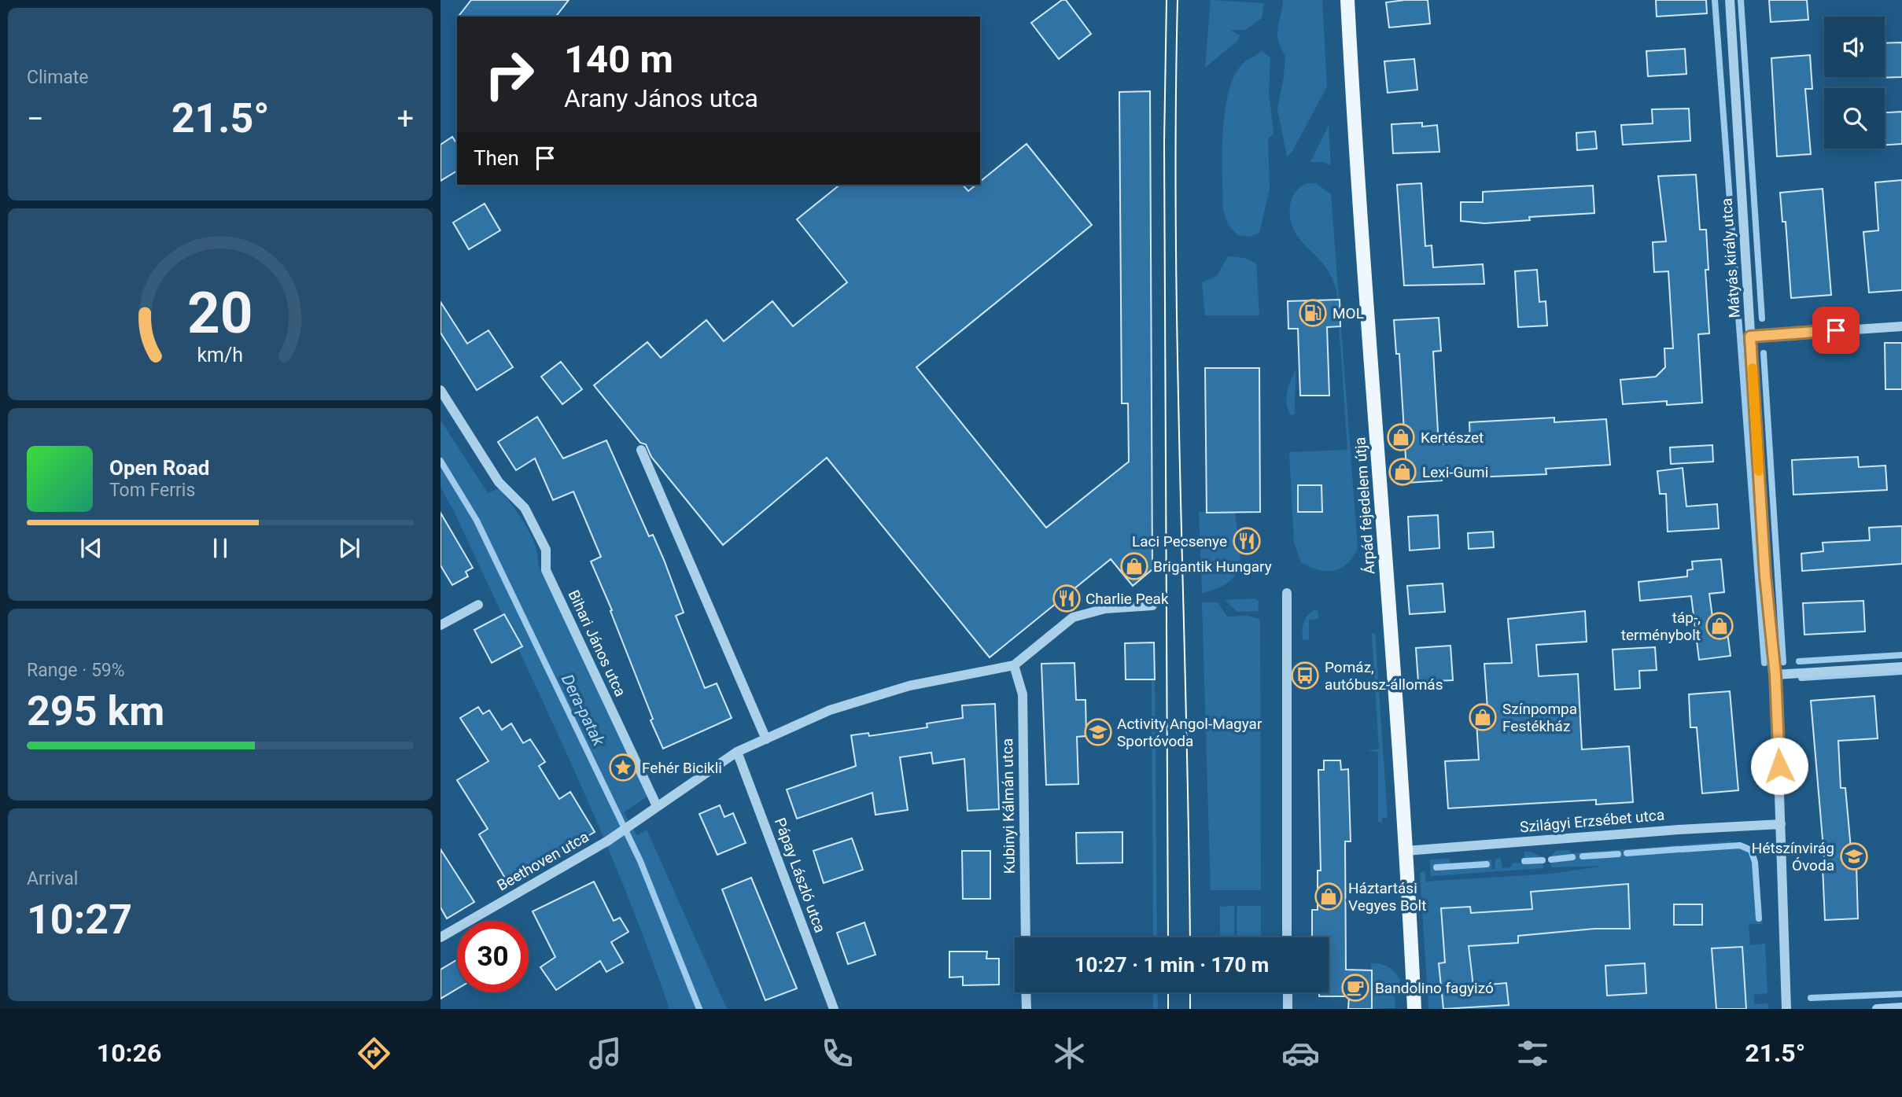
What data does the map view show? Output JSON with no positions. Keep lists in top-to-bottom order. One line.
{"streets":{"main road":["Árpád fejedelem útja"],"street":["Mátyás király utca","Bihari János utca","Kubinyi Kálmán utca","Szilágyi Erzsébet utca","Beethoven utca","Pápay László utca"]},"crossings":[["Mátyás király utca","Szilágyi Erzsébet utca"],["Árpád fejedelem útja","Szilágyi Erzsébet utca"],["Bihari János utca","Beethoven utca"]],"water":["Dera-patak"],"places":{"fuel station":["MOL"],"shop":["Kertészet","Lexi-Gumi","Brigantik Hungary","táp-, terménybolt","Színpompa Festékház","Háztartási Vegyes Bolt"],"restaurant":["Laci Pecsenye","Charlie Peak"],"bus stop":["Pomáz, autóbusz-állomás"],"school or university":["Activity Angol-Magyar Sportóvoda","Hétszínvirág Óvoda"],"place":["Fehér Bicikli"],"cafe":["Bandolino fagyizó"]},"page":{"tile":["Climate",["Range · 59%","295 km"],["Arrival","10:27"]],"turn":["140 m","Arany János utca"],"heat":["−","21.5°","+"],"then":"Then","song":["Open Road","Tom Ferris"],"limit":"30","trip":"10:27 · 1 min · 170 m","tabs":["10:26","21.5°"],"gauge":["20","km/h"]}}
